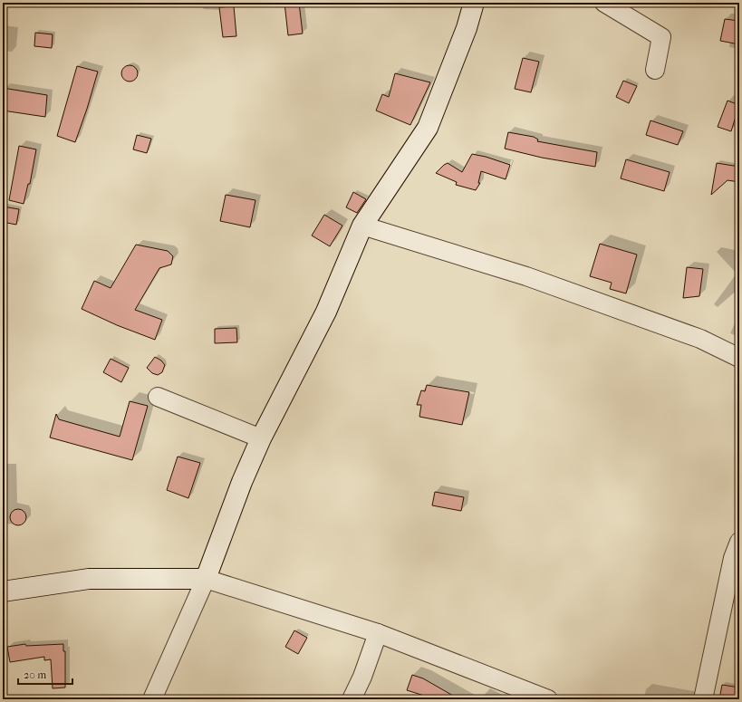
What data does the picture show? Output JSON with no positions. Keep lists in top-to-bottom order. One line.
{"scale_bar":"20 m"}
